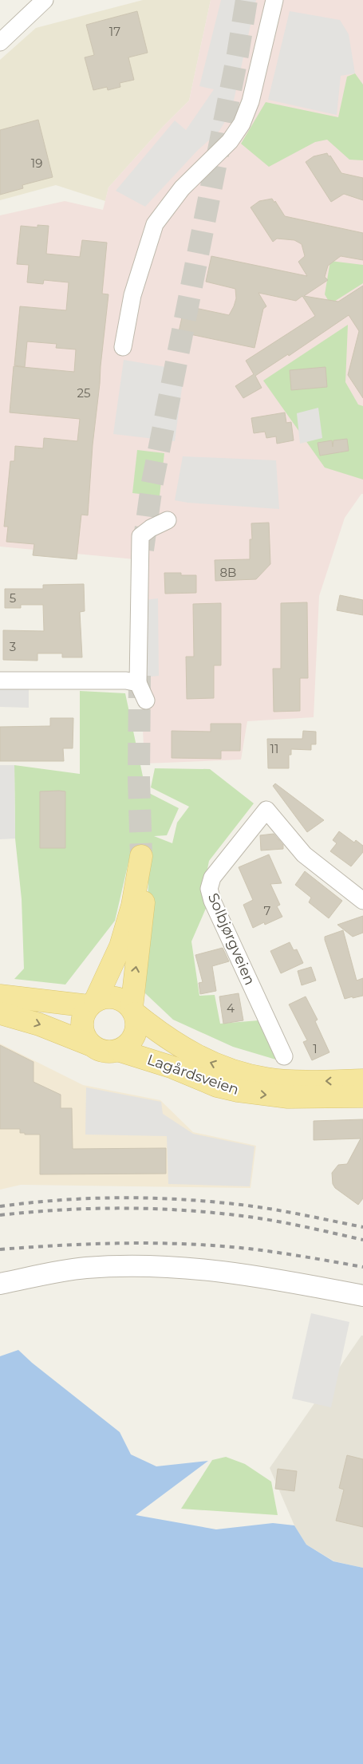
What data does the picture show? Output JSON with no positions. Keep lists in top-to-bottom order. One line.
{"streets":{"main road":["Lagårdsveien"],"street":["Solbjørgveien"]},"house_numbers":["17","19","25","8B","5","3","11","7","4","1"]}
